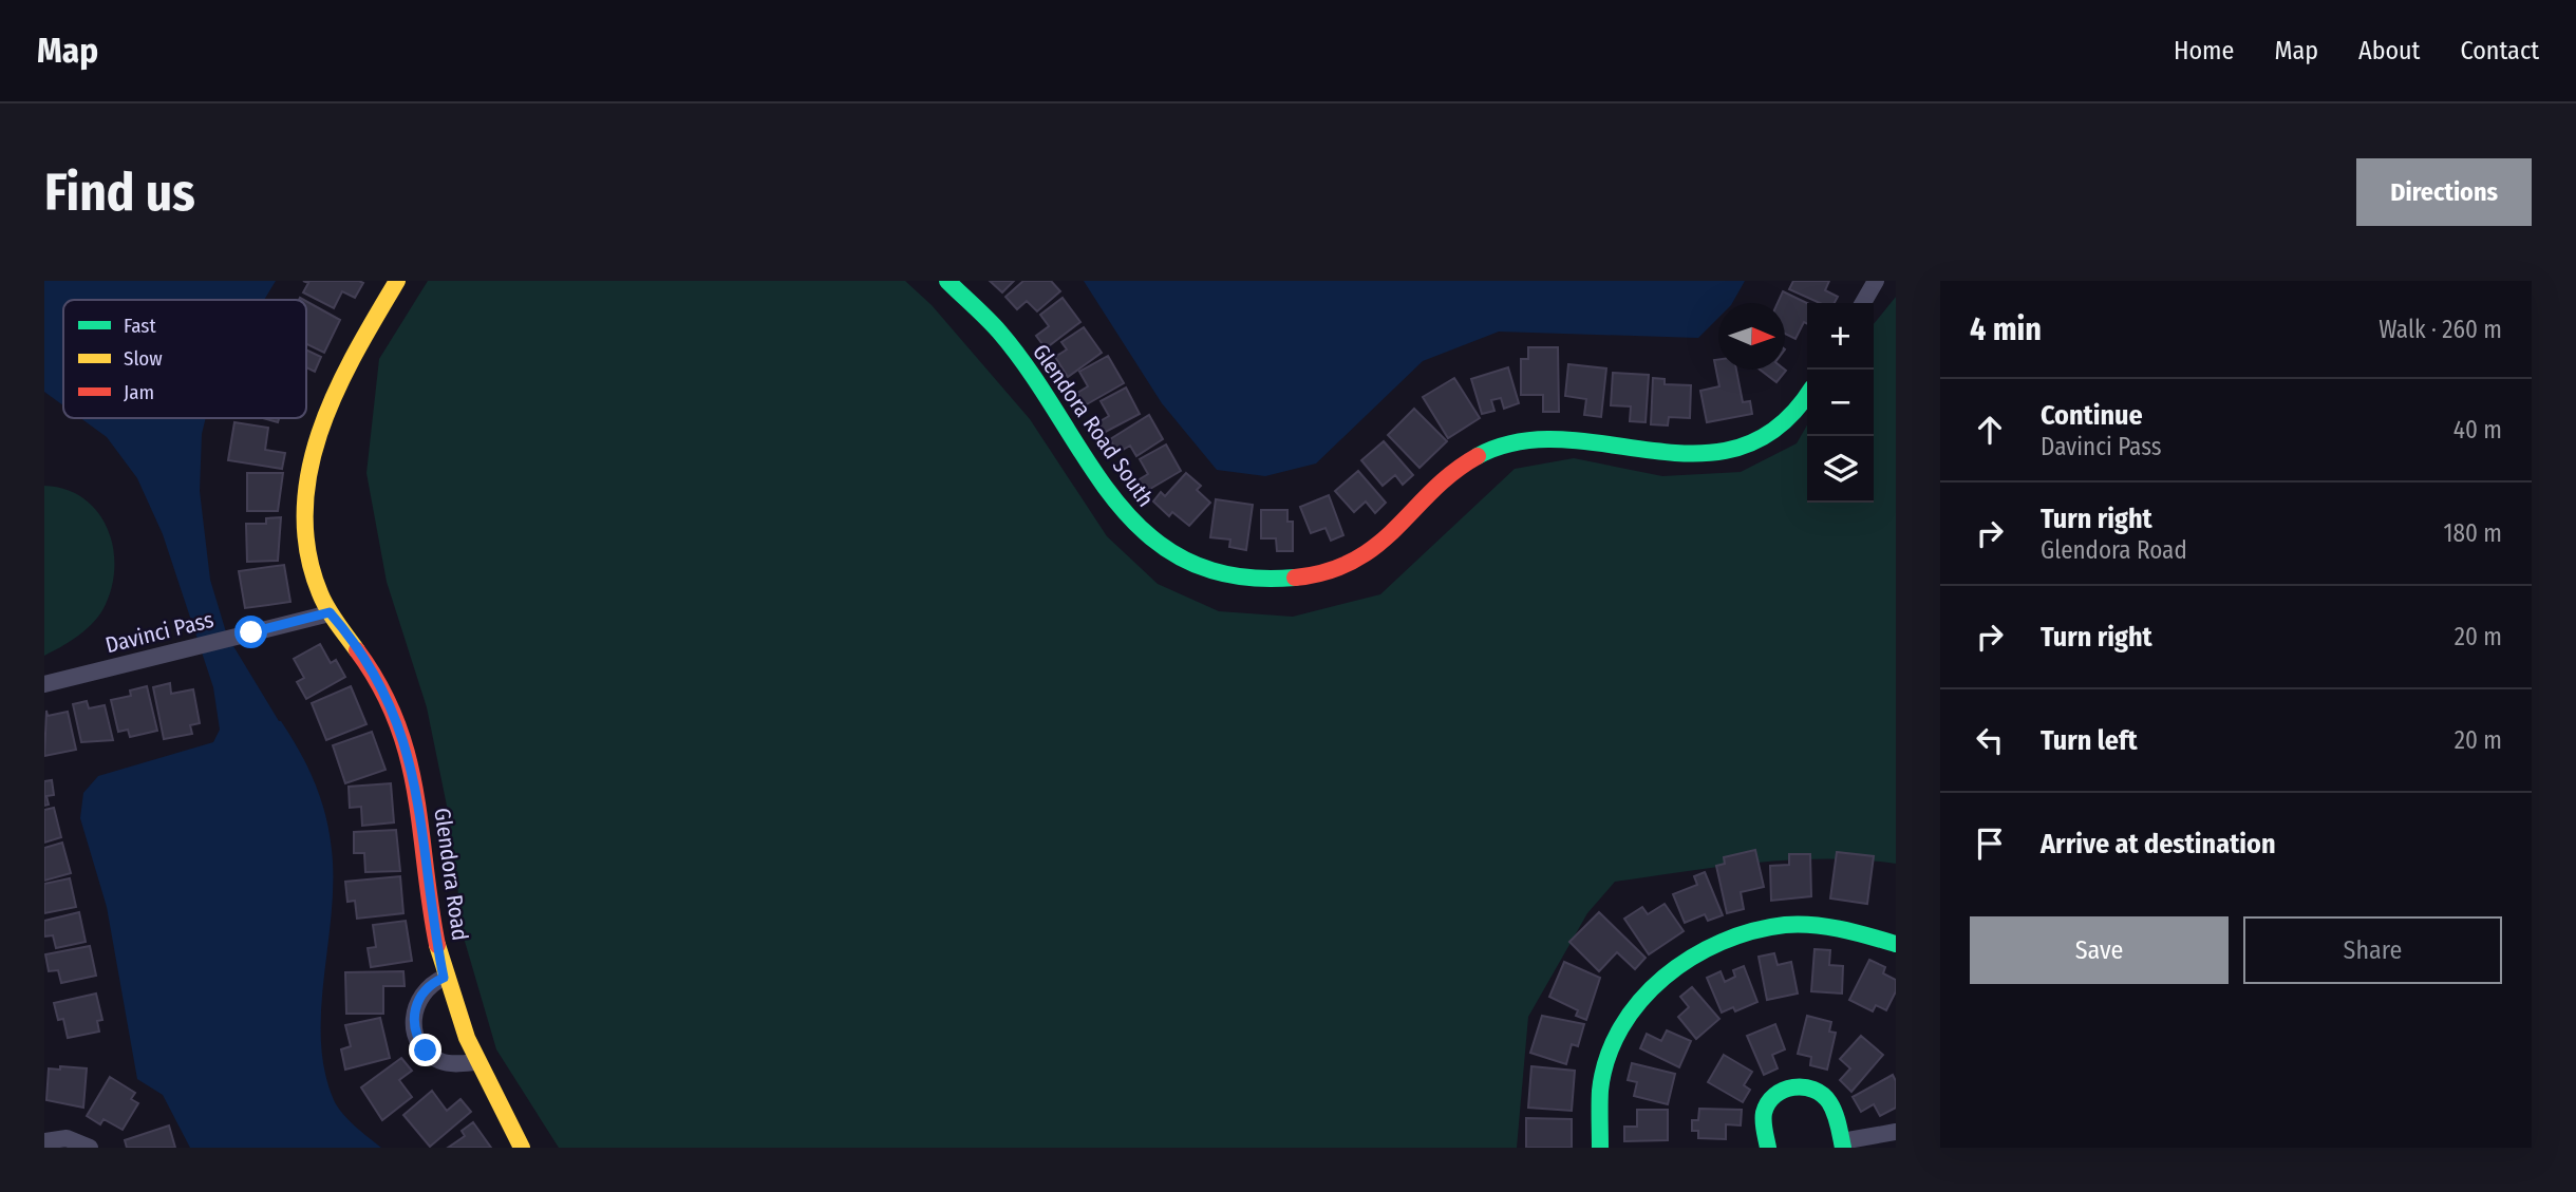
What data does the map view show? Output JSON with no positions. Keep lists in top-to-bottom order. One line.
{"streets":{"street":["Glendora Road South","Davinci Pass","Glendora Road"]},"crossings":[["Davinci Pass","Glendora Road"]],"legend":["Fast","Slow","Jam"],"north":"right","page":{"header":"Map","nav":["Home","Map","About","Contact"],"buttons":["Directions",["Save","Share"]],"title":"Find us","heading":["4 min","Walk · 260 m"],"map_buttons":["+","−"],"list":[["Continue","Davinci Pass","40 m"],["Turn right","Glendora Road","180 m"],["Turn right","20 m"],["Turn left","20 m"],"Arrive at destination"]}}
